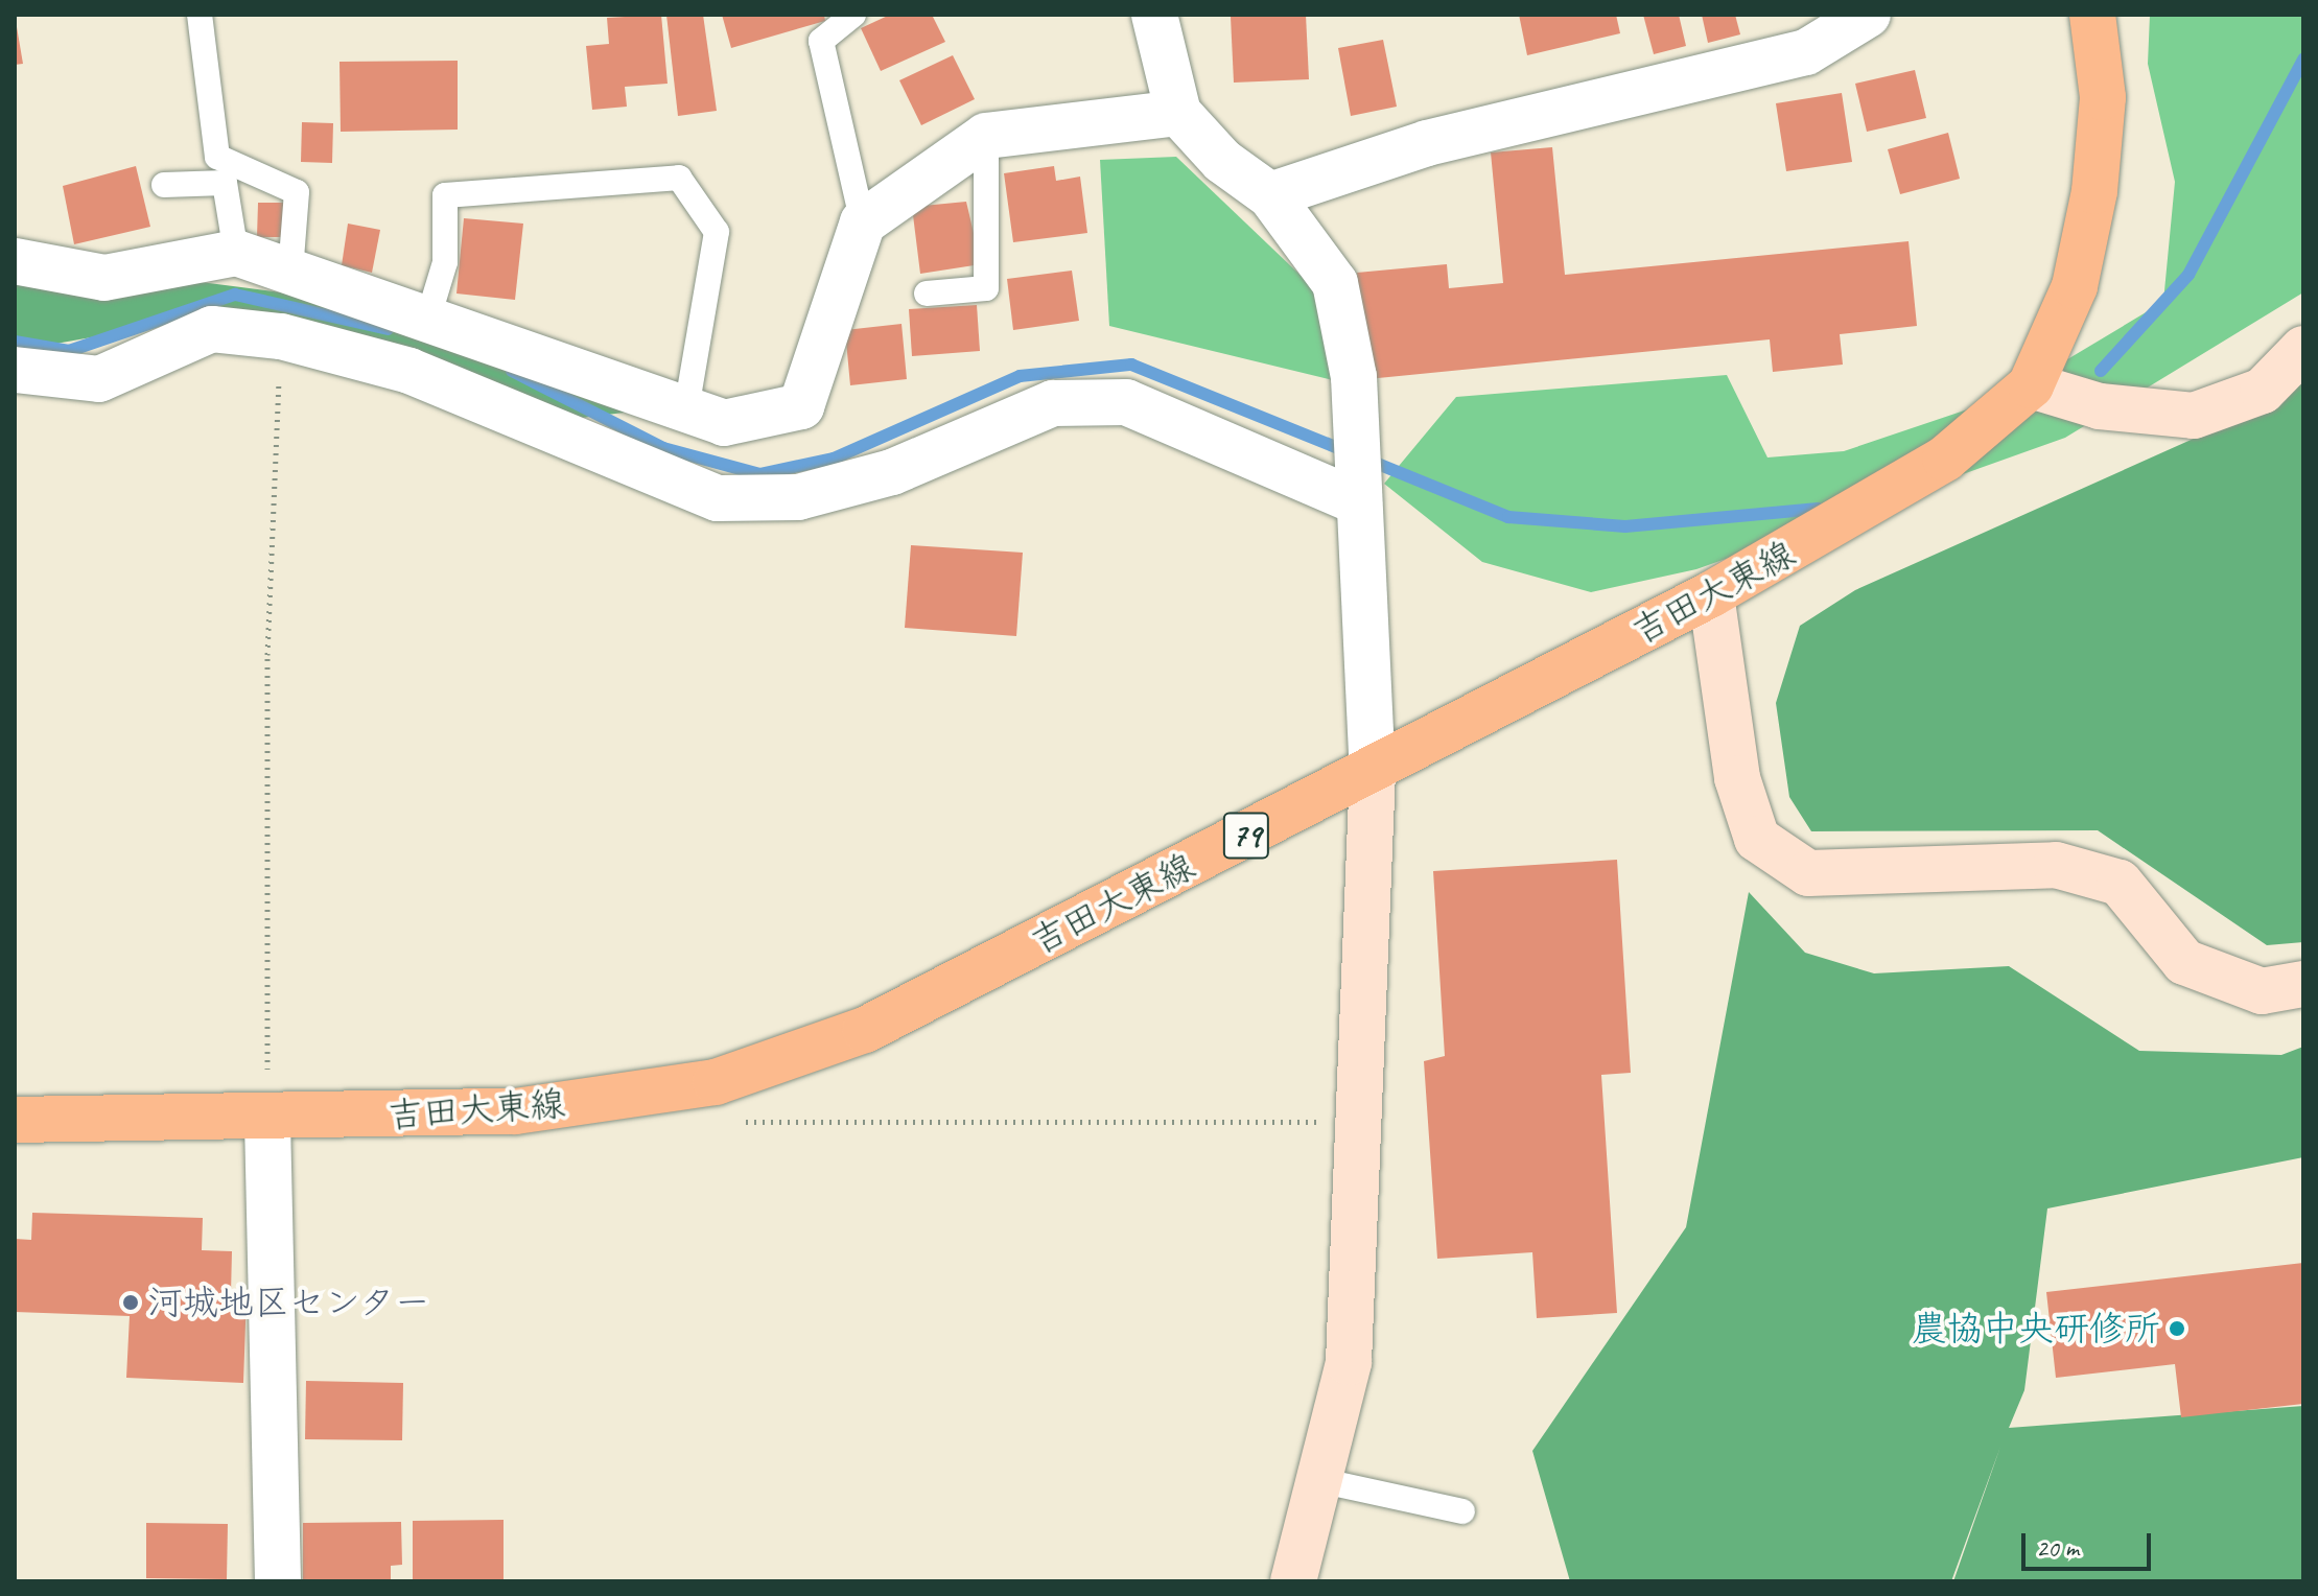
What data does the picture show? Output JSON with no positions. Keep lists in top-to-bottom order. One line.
{"streets":{"main road":["吉田大東線","79"]},"places":["河城地区センター","農協中央研修所"],"scale_bar":"20 m"}
